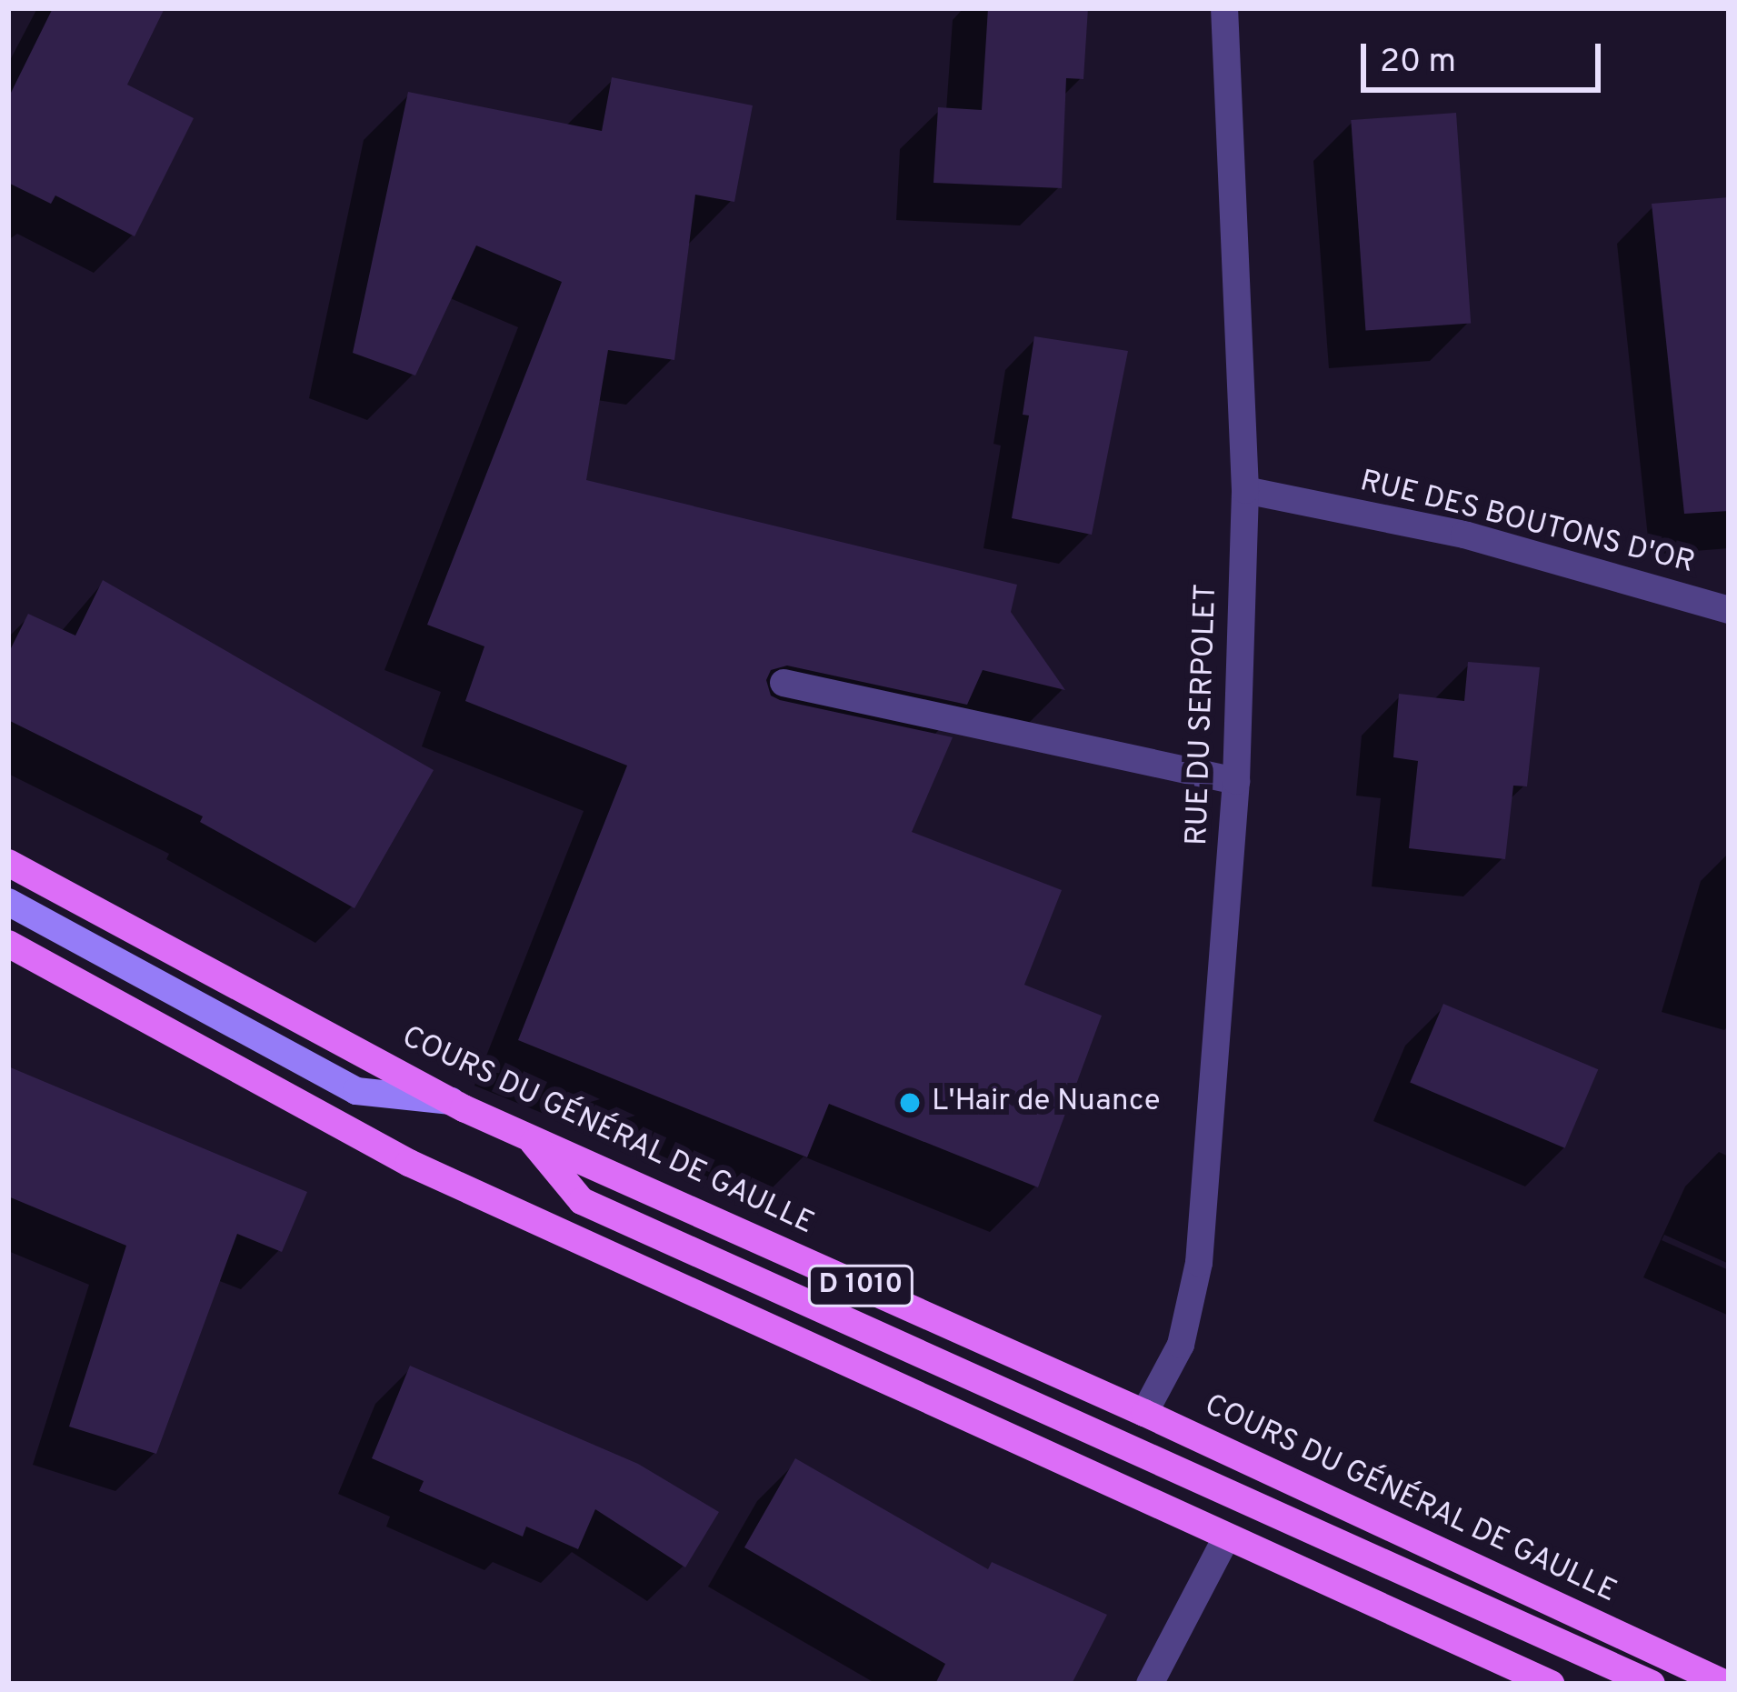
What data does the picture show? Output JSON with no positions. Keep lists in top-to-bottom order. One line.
{"streets":{"main road":["COURS DU GÉNÉRAL DE GAULLE","D 1010"],"street":["RUE DES BOUTONS D'OR","RUE DU SERPOLET"]},"crossings":[["RUE DES BOUTONS D'OR","RUE DU SERPOLET"],["RUE DU SERPOLET","COURS DU GÉNÉRAL DE GAULLE"]],"places":["L'Hair de Nuance"],"scale_bar":"20 m"}
